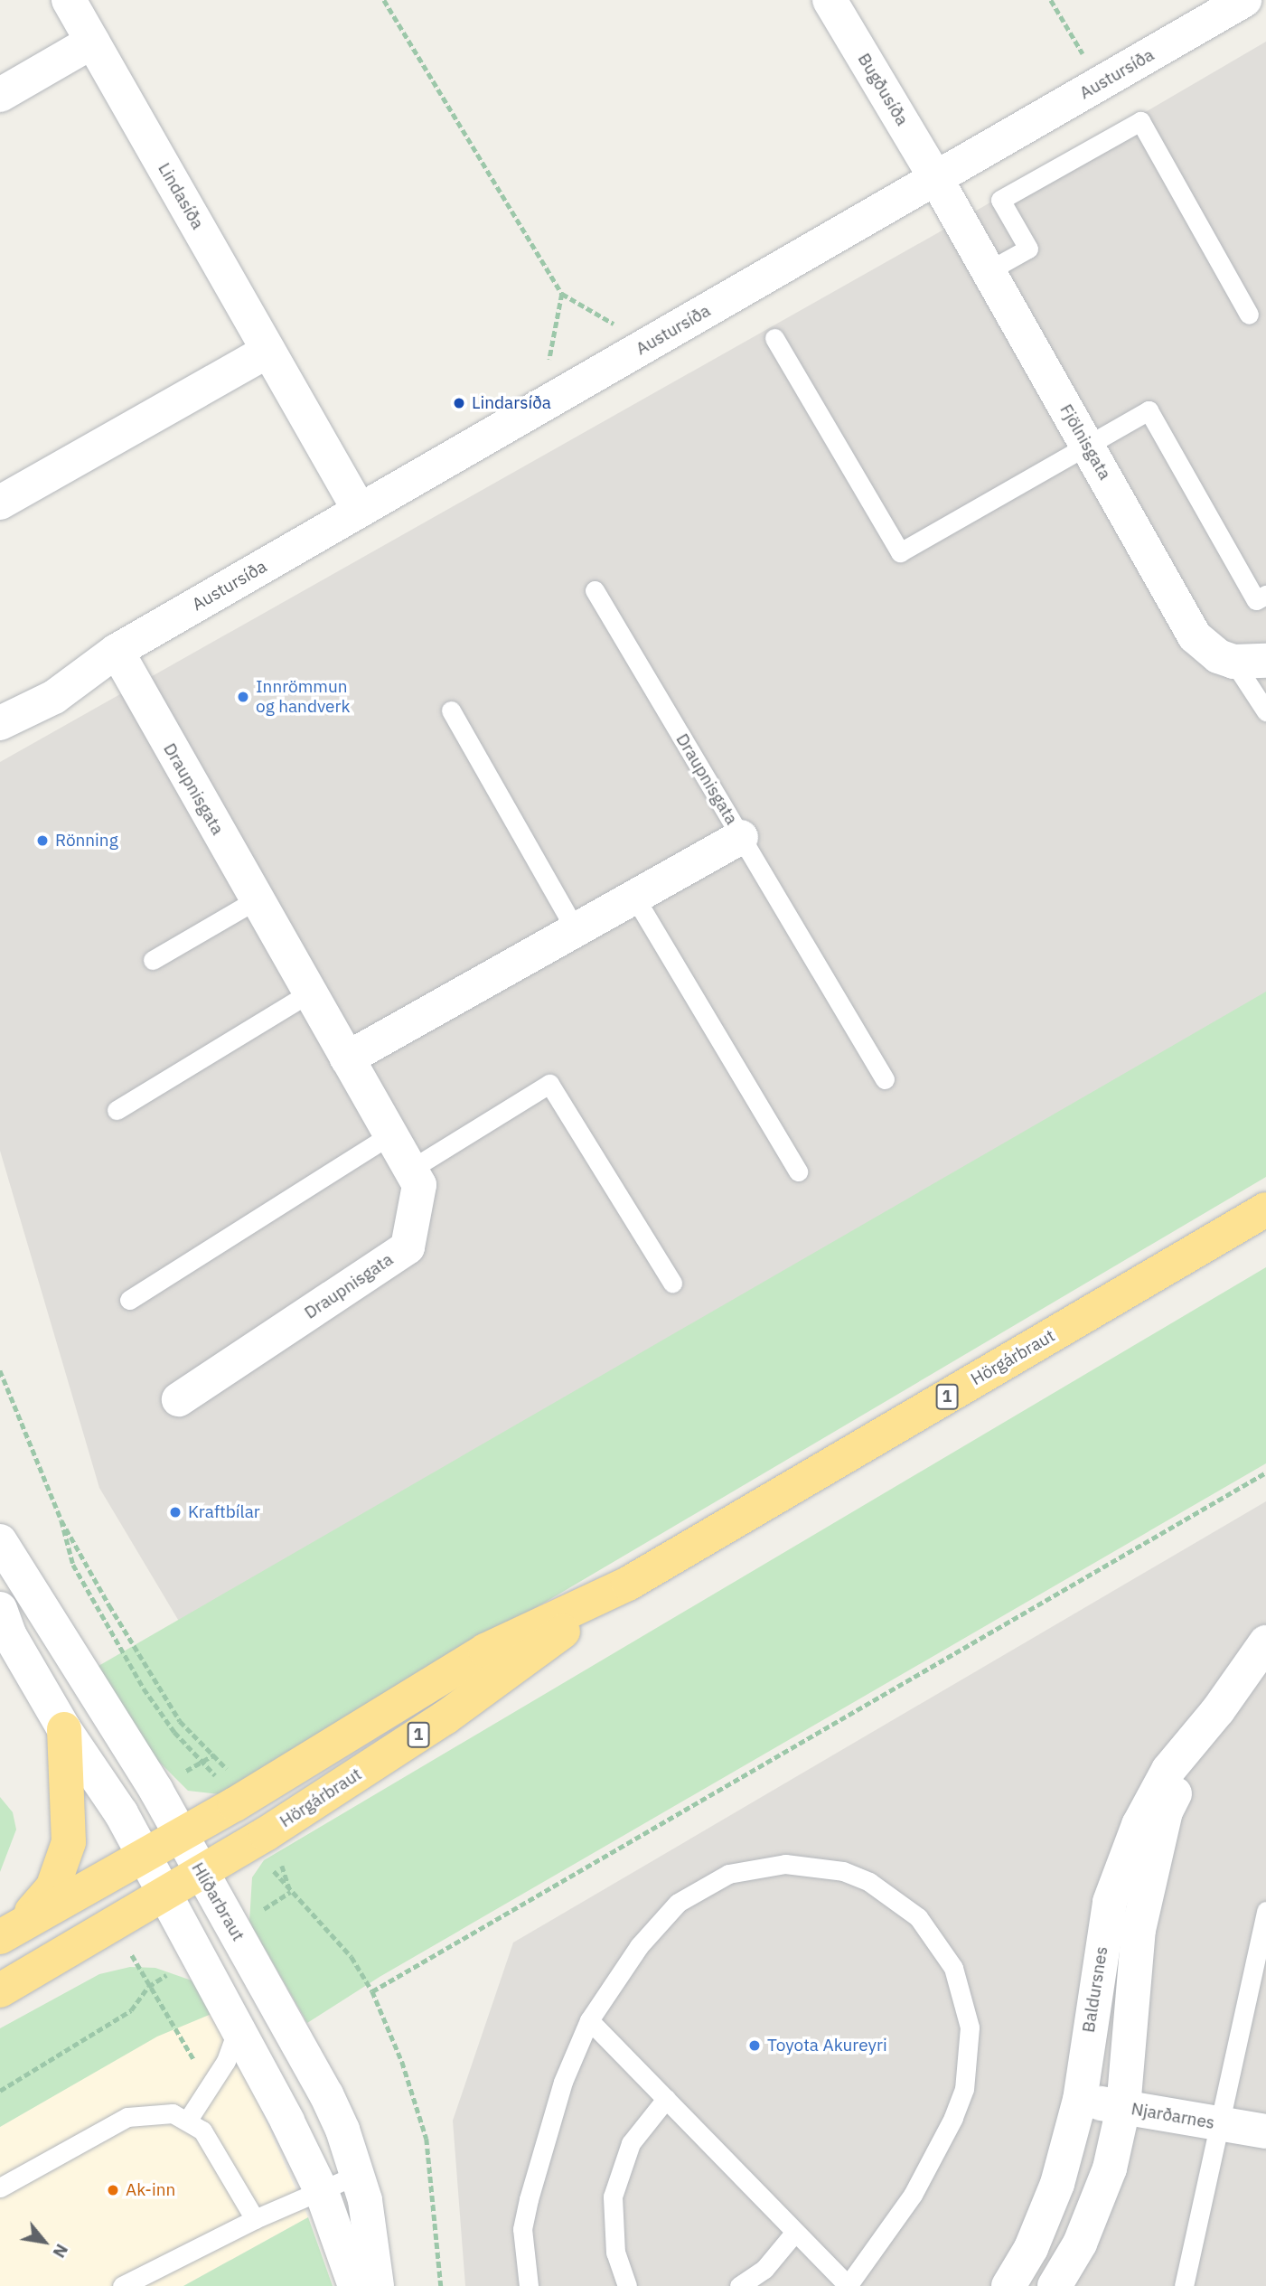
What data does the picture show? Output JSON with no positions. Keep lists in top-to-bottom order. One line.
{"streets":{"highway":["Hörgárbraut","1"],"street":["Austursíða","Bugðusíða","Lindasíða","Fjölnisgata","Draupnisgata","Hlíðarbraut","Baldursnes","Njarðarnes"]},"crossings":[["Austursíða","Bugðusíða"],["Austursíða","Lindasíða"],["Austursíða","Fjölnisgata"],["Austursíða","Draupnisgata"],["Bugðusíða","Fjölnisgata"],["Hörgárbraut","Hlíðarbraut"],["Baldursnes","Njarðarnes"]],"places":["Lindarsíða","Innrömmun og handverk","Rönning","Kraftbílar","Toyota Akureyri","Ak-inn"],"north":"bottom right"}
